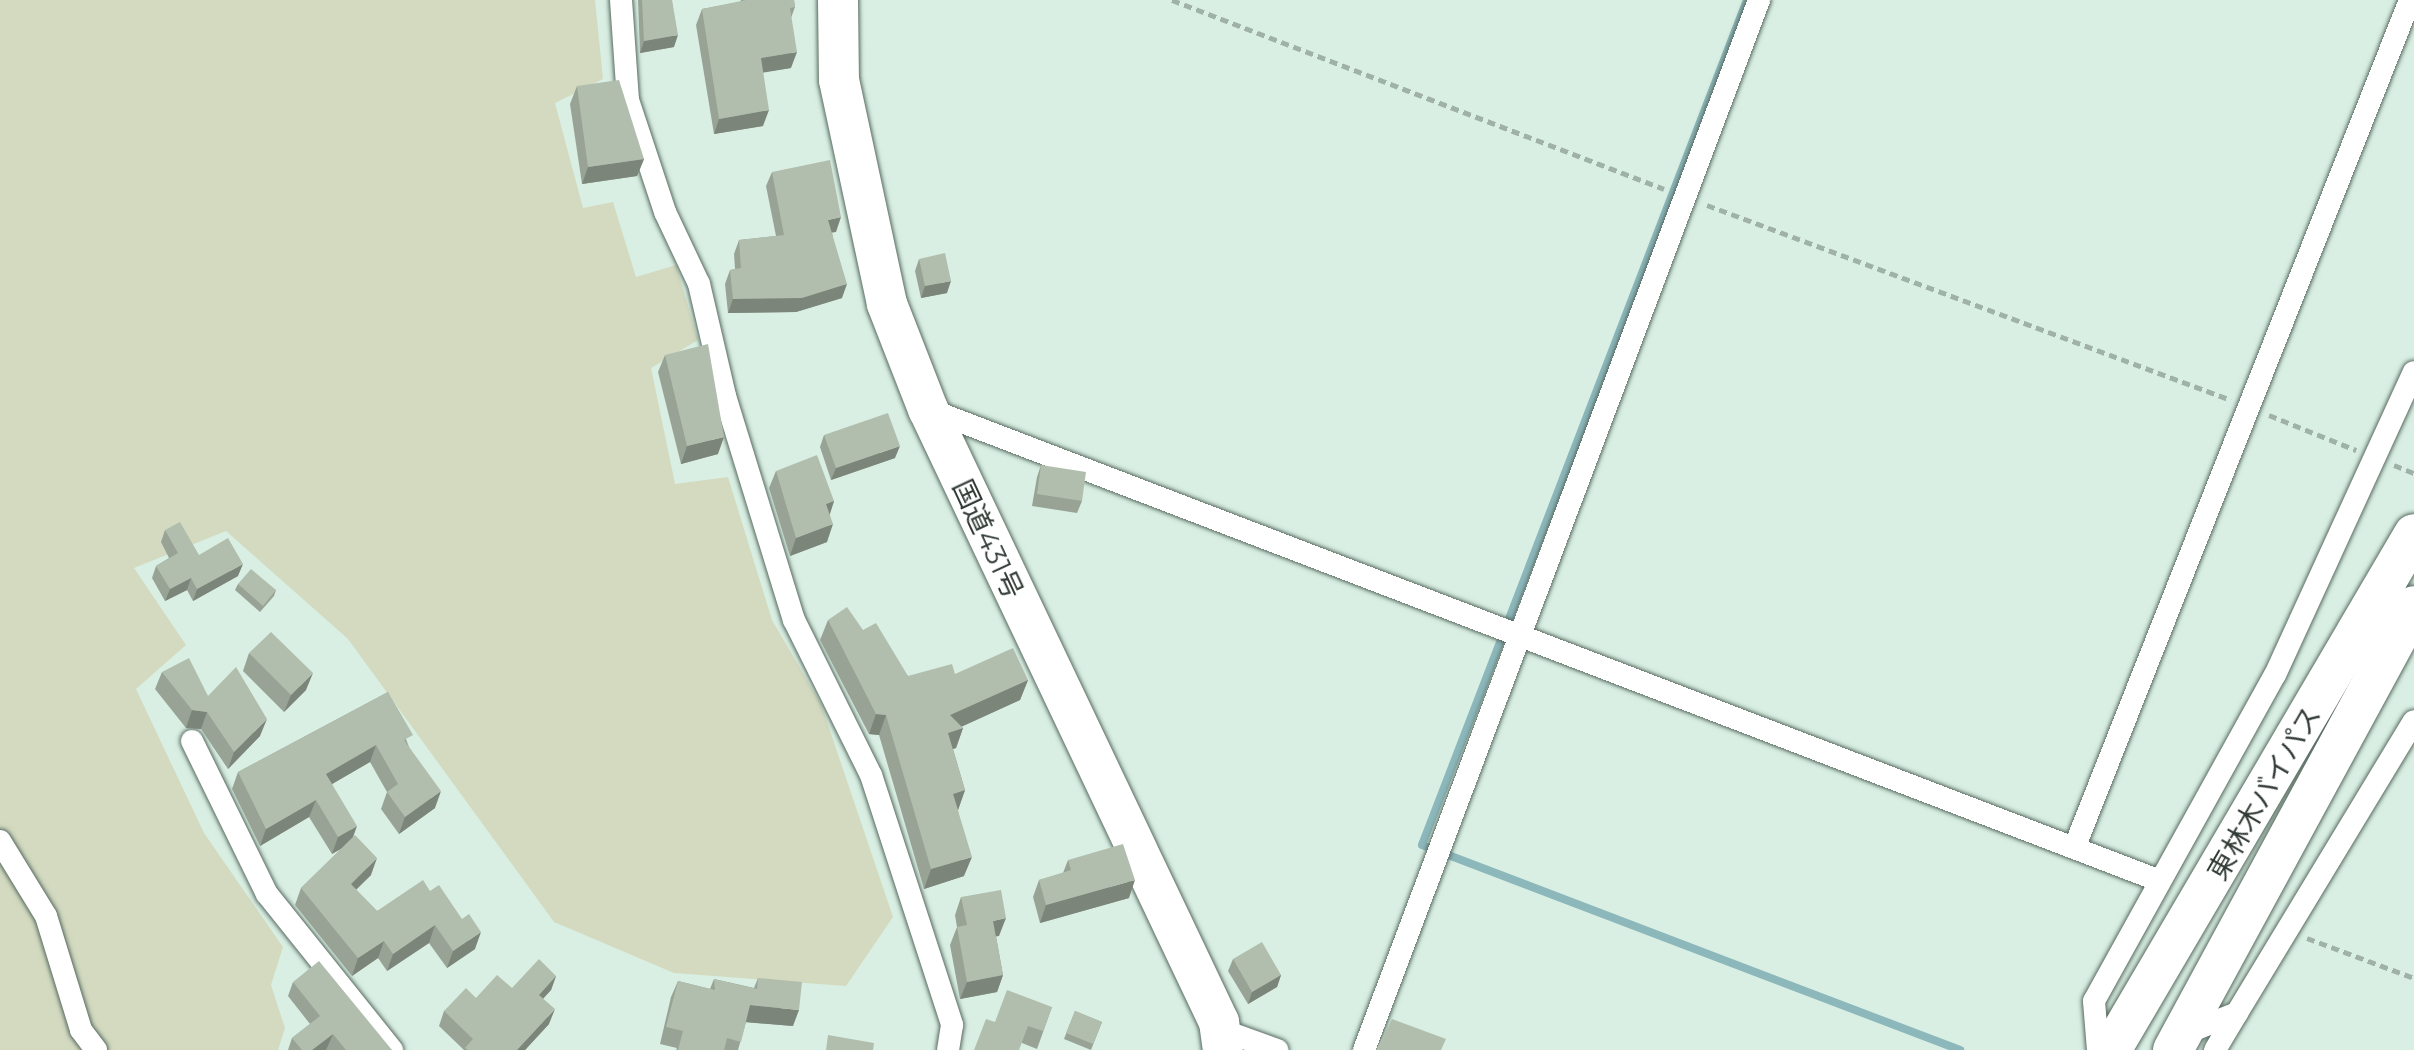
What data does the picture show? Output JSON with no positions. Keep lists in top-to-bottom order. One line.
{"streets":{"highway":["国道431号","東林木バイパス"]}}
